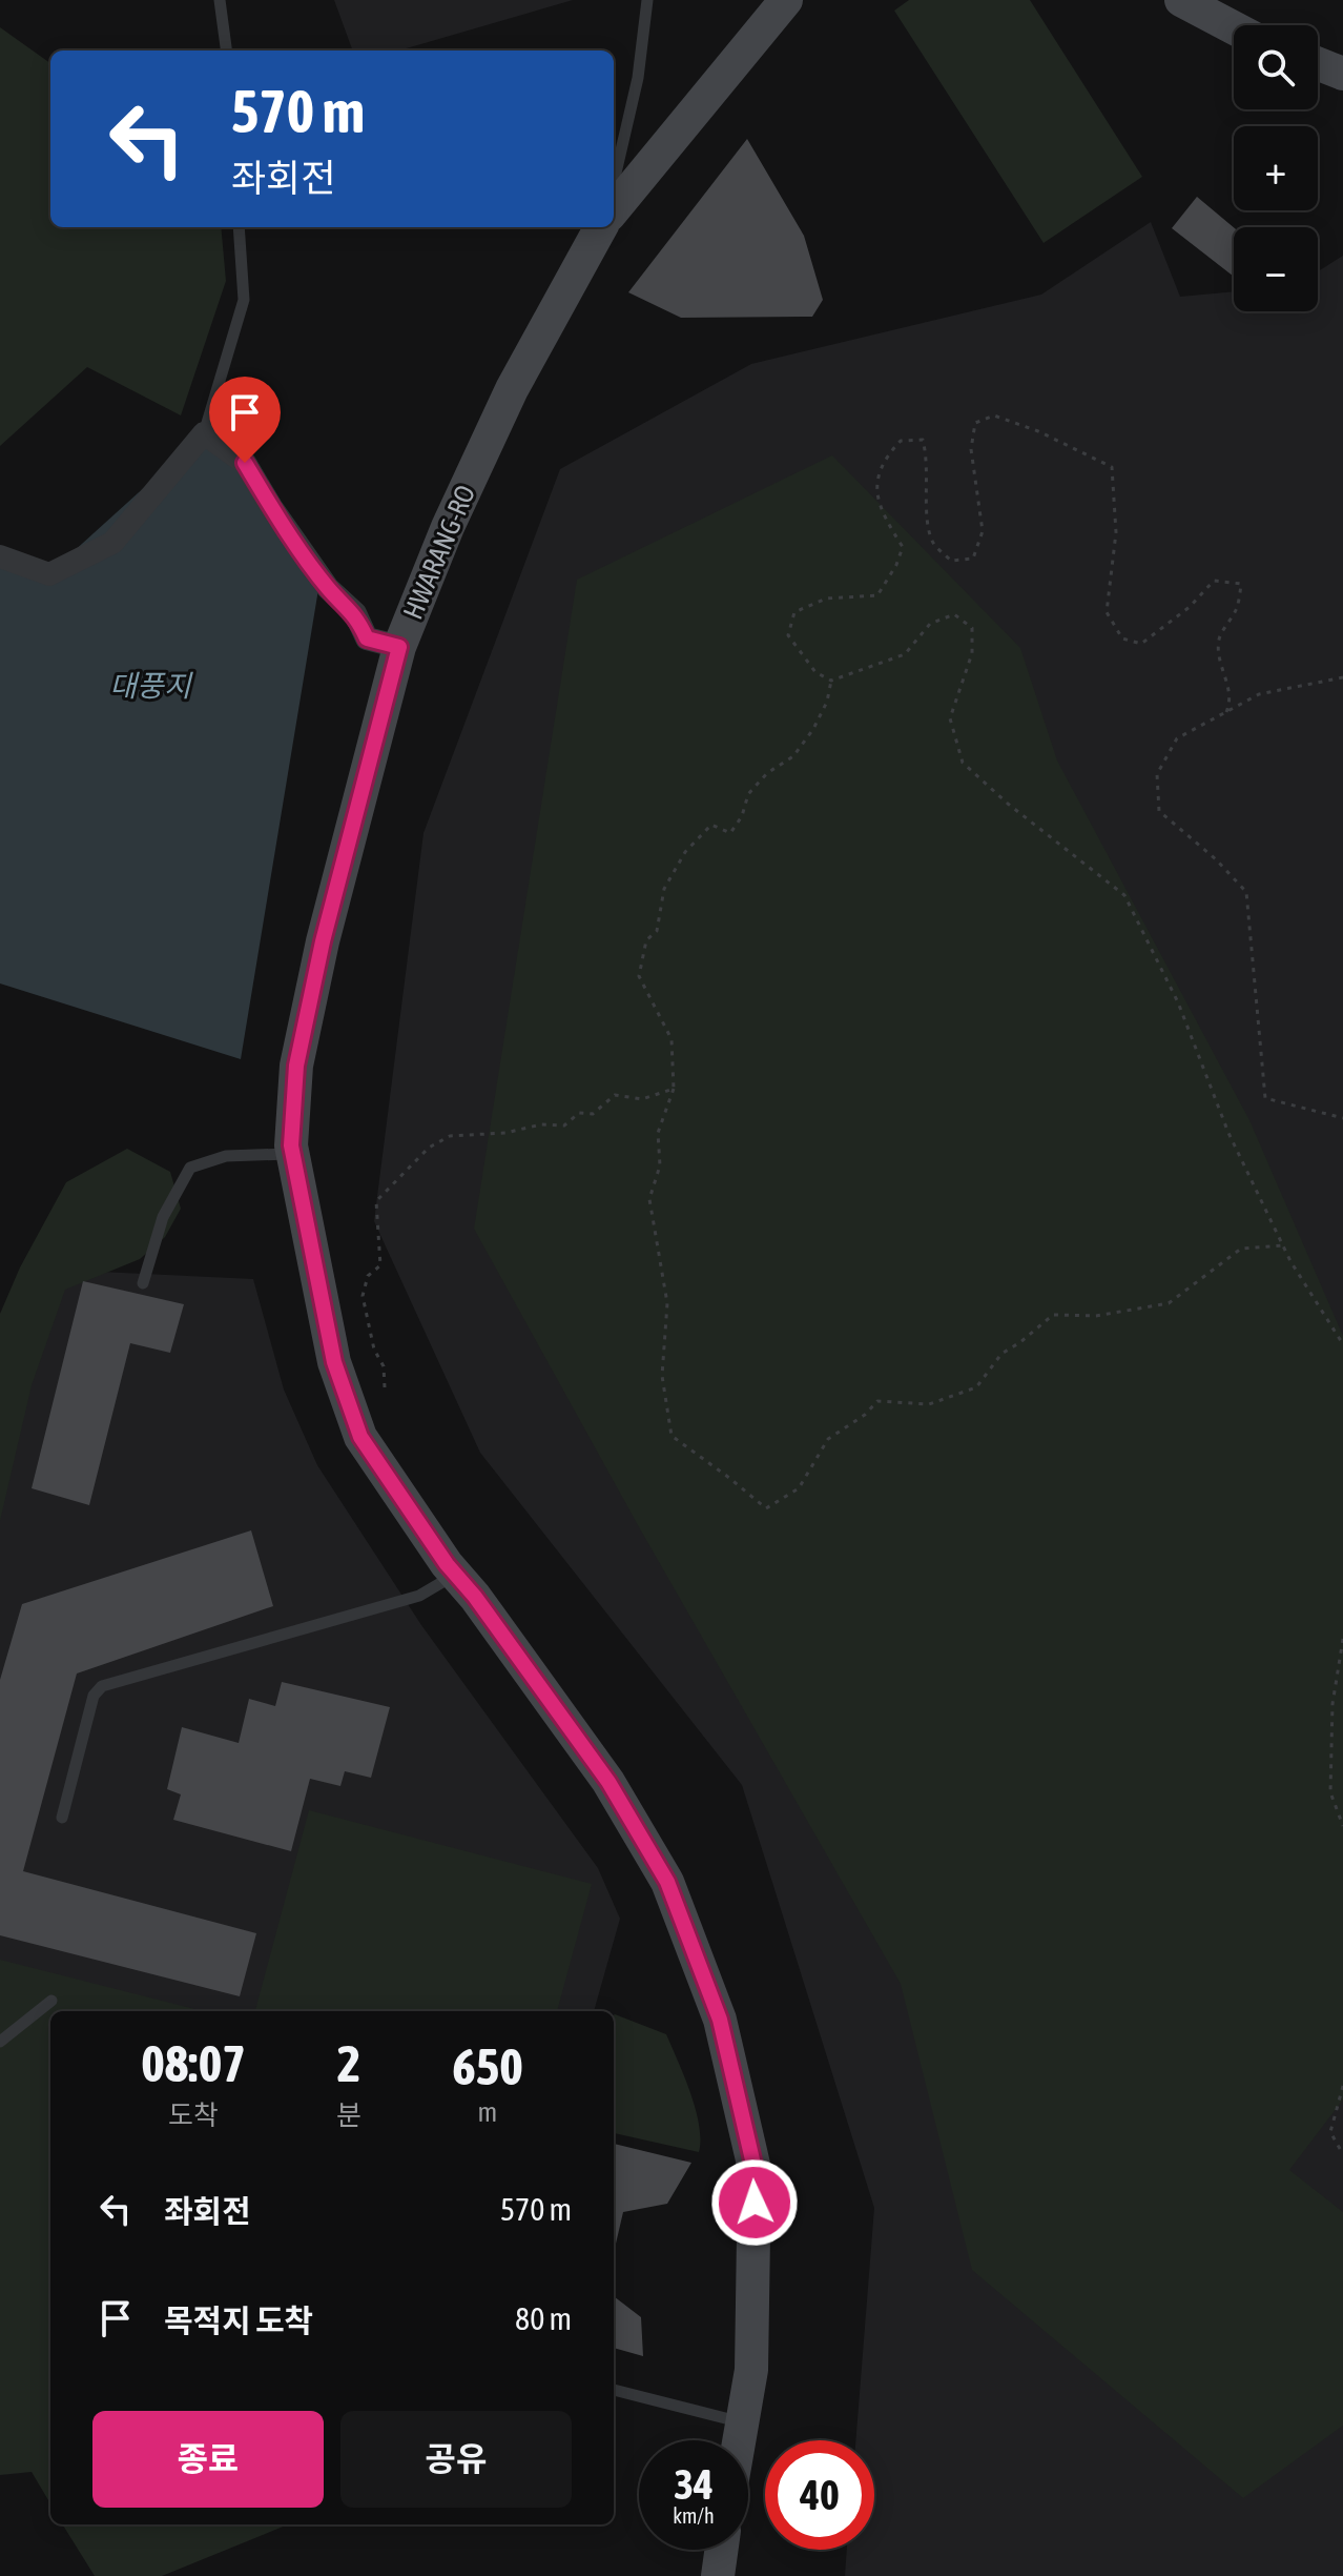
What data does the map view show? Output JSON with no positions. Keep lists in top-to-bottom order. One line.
{"streets":{"street":["HWARANG-RO"]},"water":["대풍지"],"page":{"map_buttons":["+","−"],"turn":["570 m","좌회전"],"eta":["08:07","도착","2","분","650","m"],"list":[{"name":"좌회전","value":"570 m"},{"name":"목적지 도착","value":"80 m"}],"buttons":["종료","공유"],"speed":"34 km/h","limit":"40"}}
